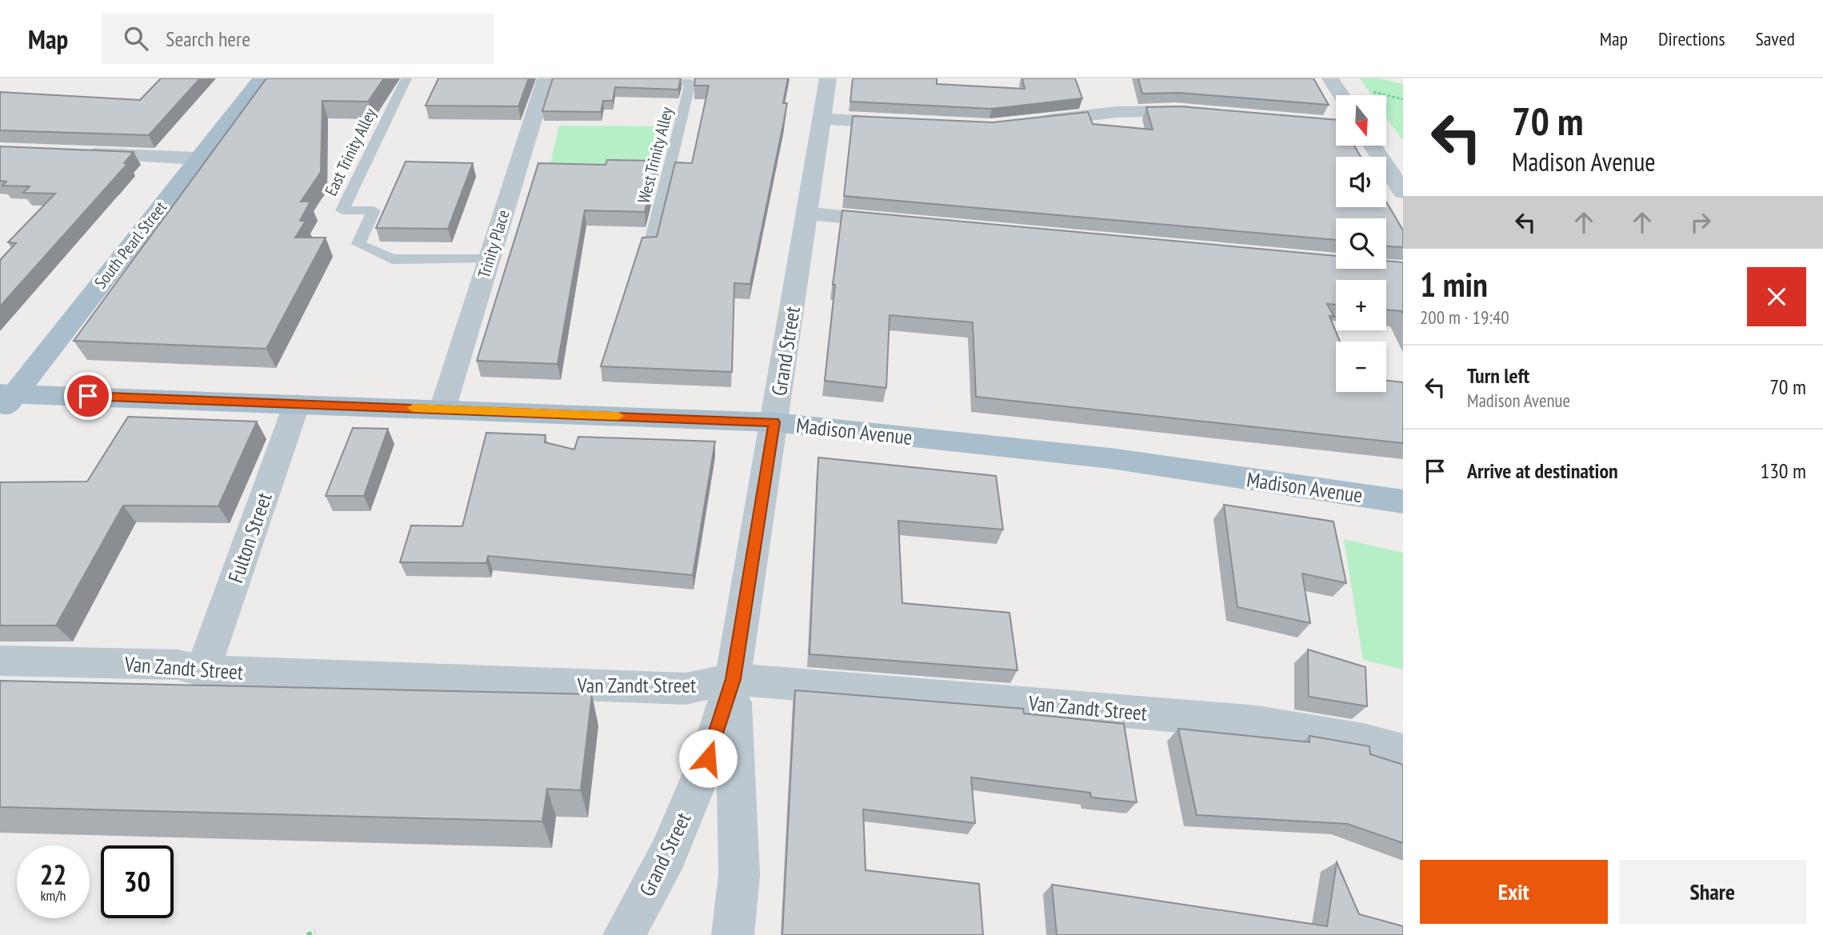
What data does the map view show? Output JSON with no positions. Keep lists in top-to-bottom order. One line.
{"streets":{"main road":["South Pearl Street","Madison Avenue"],"street":["Trinity Place","Grand Street","Fulton Street","Van Zandt Street"],"lane":["East Trinity Alley","West Trinity Alley"]},"crossings":[["East Trinity Alley","Trinity Place"],["Trinity Place","Madison Avenue"],["South Pearl Street","Madison Avenue"],["Grand Street","Madison Avenue"],["Grand Street","Van Zandt Street"],["Madison Avenue","Fulton Street"],["Fulton Street","Van Zandt Street"]],"north":"bottom","page":{"header":"Map","search":"Search here","nav":["Map","Directions","Saved"],"turn":["70 m","Madison Avenue"],"map_buttons":["+","−"],"heading":["1 min","200 m · 19:40"],"list":[{"name":"Turn left","note":"Madison Avenue","value":"70 m"},{"name":"Arrive at destination","value":"130 m"}],"speed":"22 km/h","limit":"30","buttons":["Exit","Share"]}}
